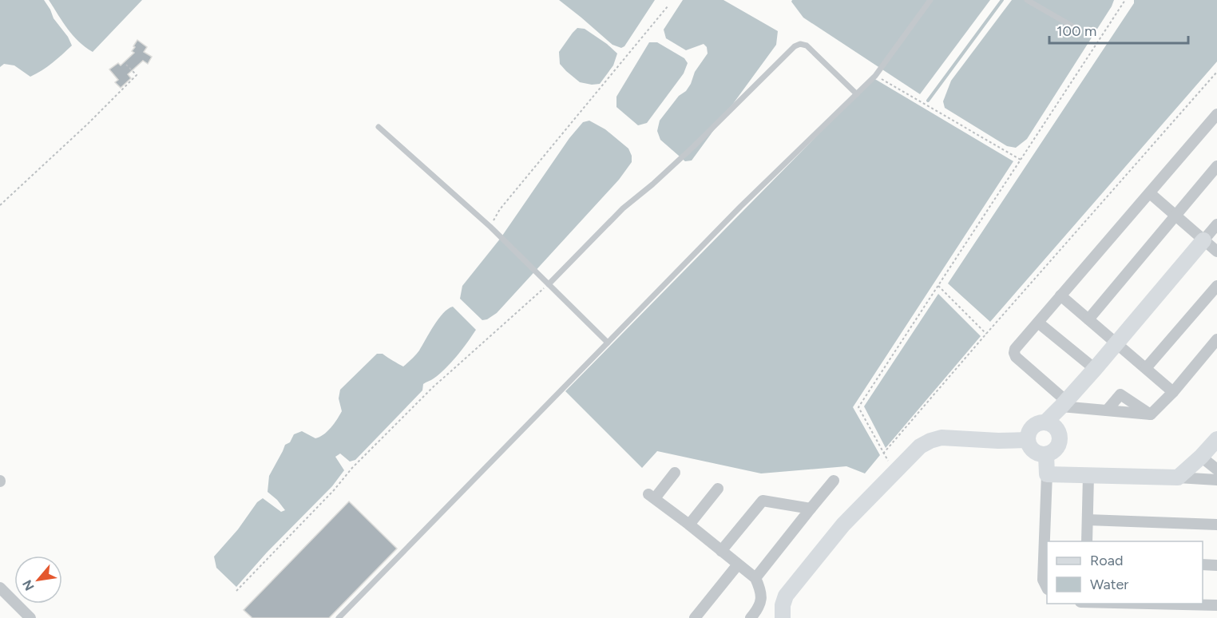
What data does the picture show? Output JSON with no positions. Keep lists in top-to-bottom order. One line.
{"legend":["Road","Water"],"scale_bar":"100 m","north":"bottom left"}
